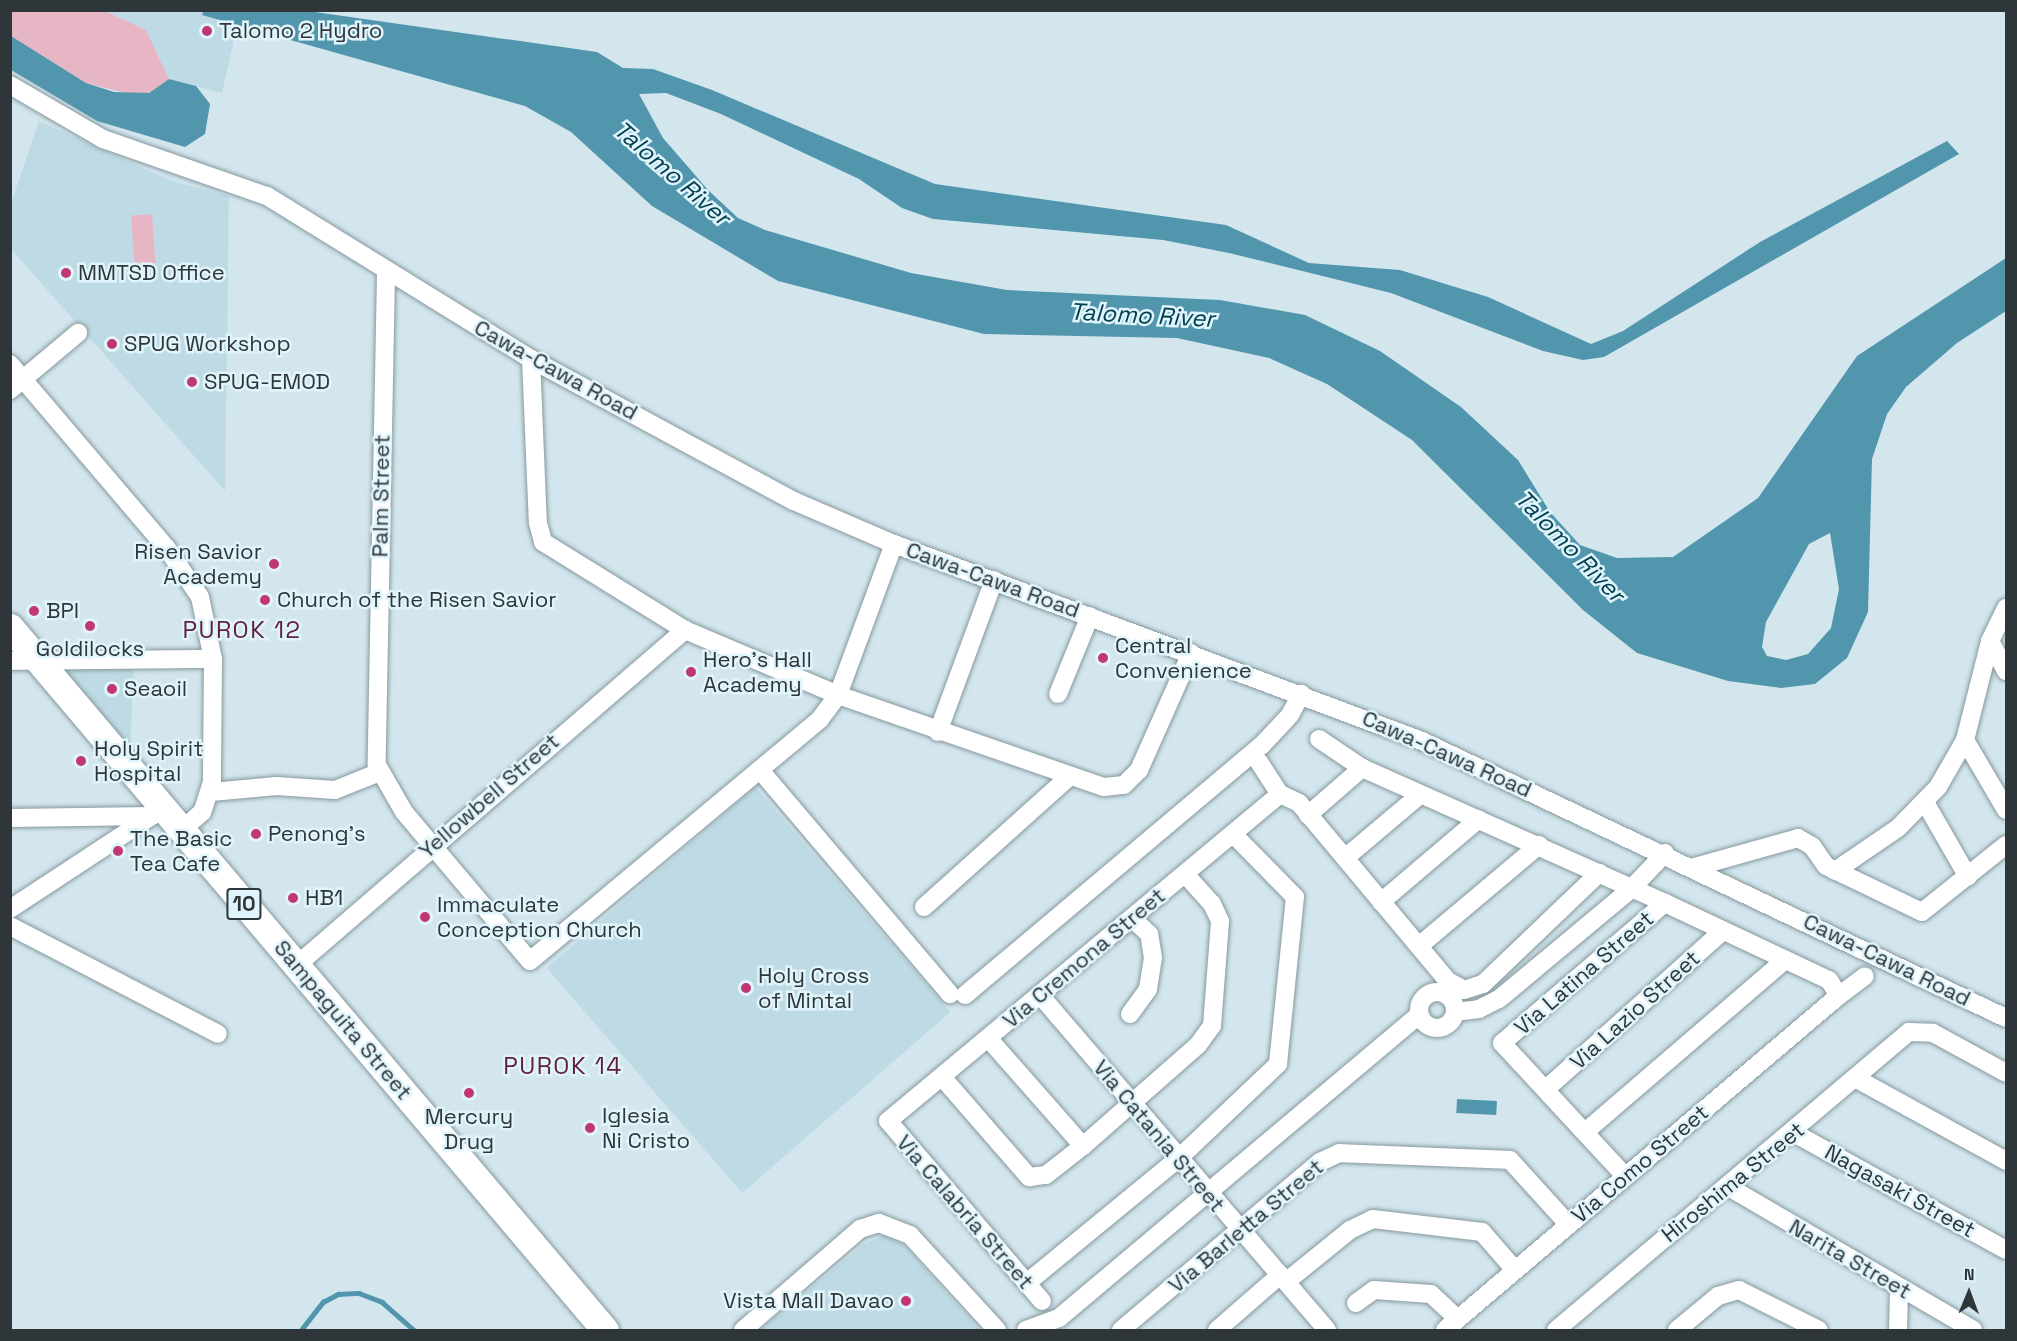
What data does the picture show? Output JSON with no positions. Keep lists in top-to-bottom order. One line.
{"streets":{"highway":["10","Sampaguita Street"],"street":["Cawa-Cawa Road","Palm Street","Yellowbell Street","Via Cremona Street","Via Latina Street","Via Lazio Street","Via Catania Street","Via Como Street","Hiroshima Street","Nagasaki Street","Via Calabria Street","Via Barletta Street","Narita Street"]},"crossings":[["Cawa-Cawa Road","Palm Street"],["Palm Street","Yellowbell Street"],["Yellowbell Street","Sampaguita Street"],["Via Cremona Street","Via Catania Street"],["Via Cremona Street","Via Calabria Street"],["Via Latina Street","Via Lazio Street"],["Via Catania Street","Via Barletta Street"],["Via Como Street","Via Barletta Street"],["Hiroshima Street","Nagasaki Street"],["Hiroshima Street","Narita Street"]],"districts":["PUROK 12","PUROK 14"],"water":["Talomo River"],"places":["Talomo 2 Hydro","MMTSD Office","SPUG Workshop","SPUG-EMOD","Risen Savior Academy","Church of the Risen Savior","BPI","Goldilocks","Central Convenience","Hero's Hall Academy","Seaoil","Holy Spirit Hospital","Penong's","The Basic Tea Cafe","HB1","Immaculate Conception Church","Holy Cross of Mintal","Mercury Drug","Iglesia Ni Cristo","Vista Mall Davao"],"north":"top"}
